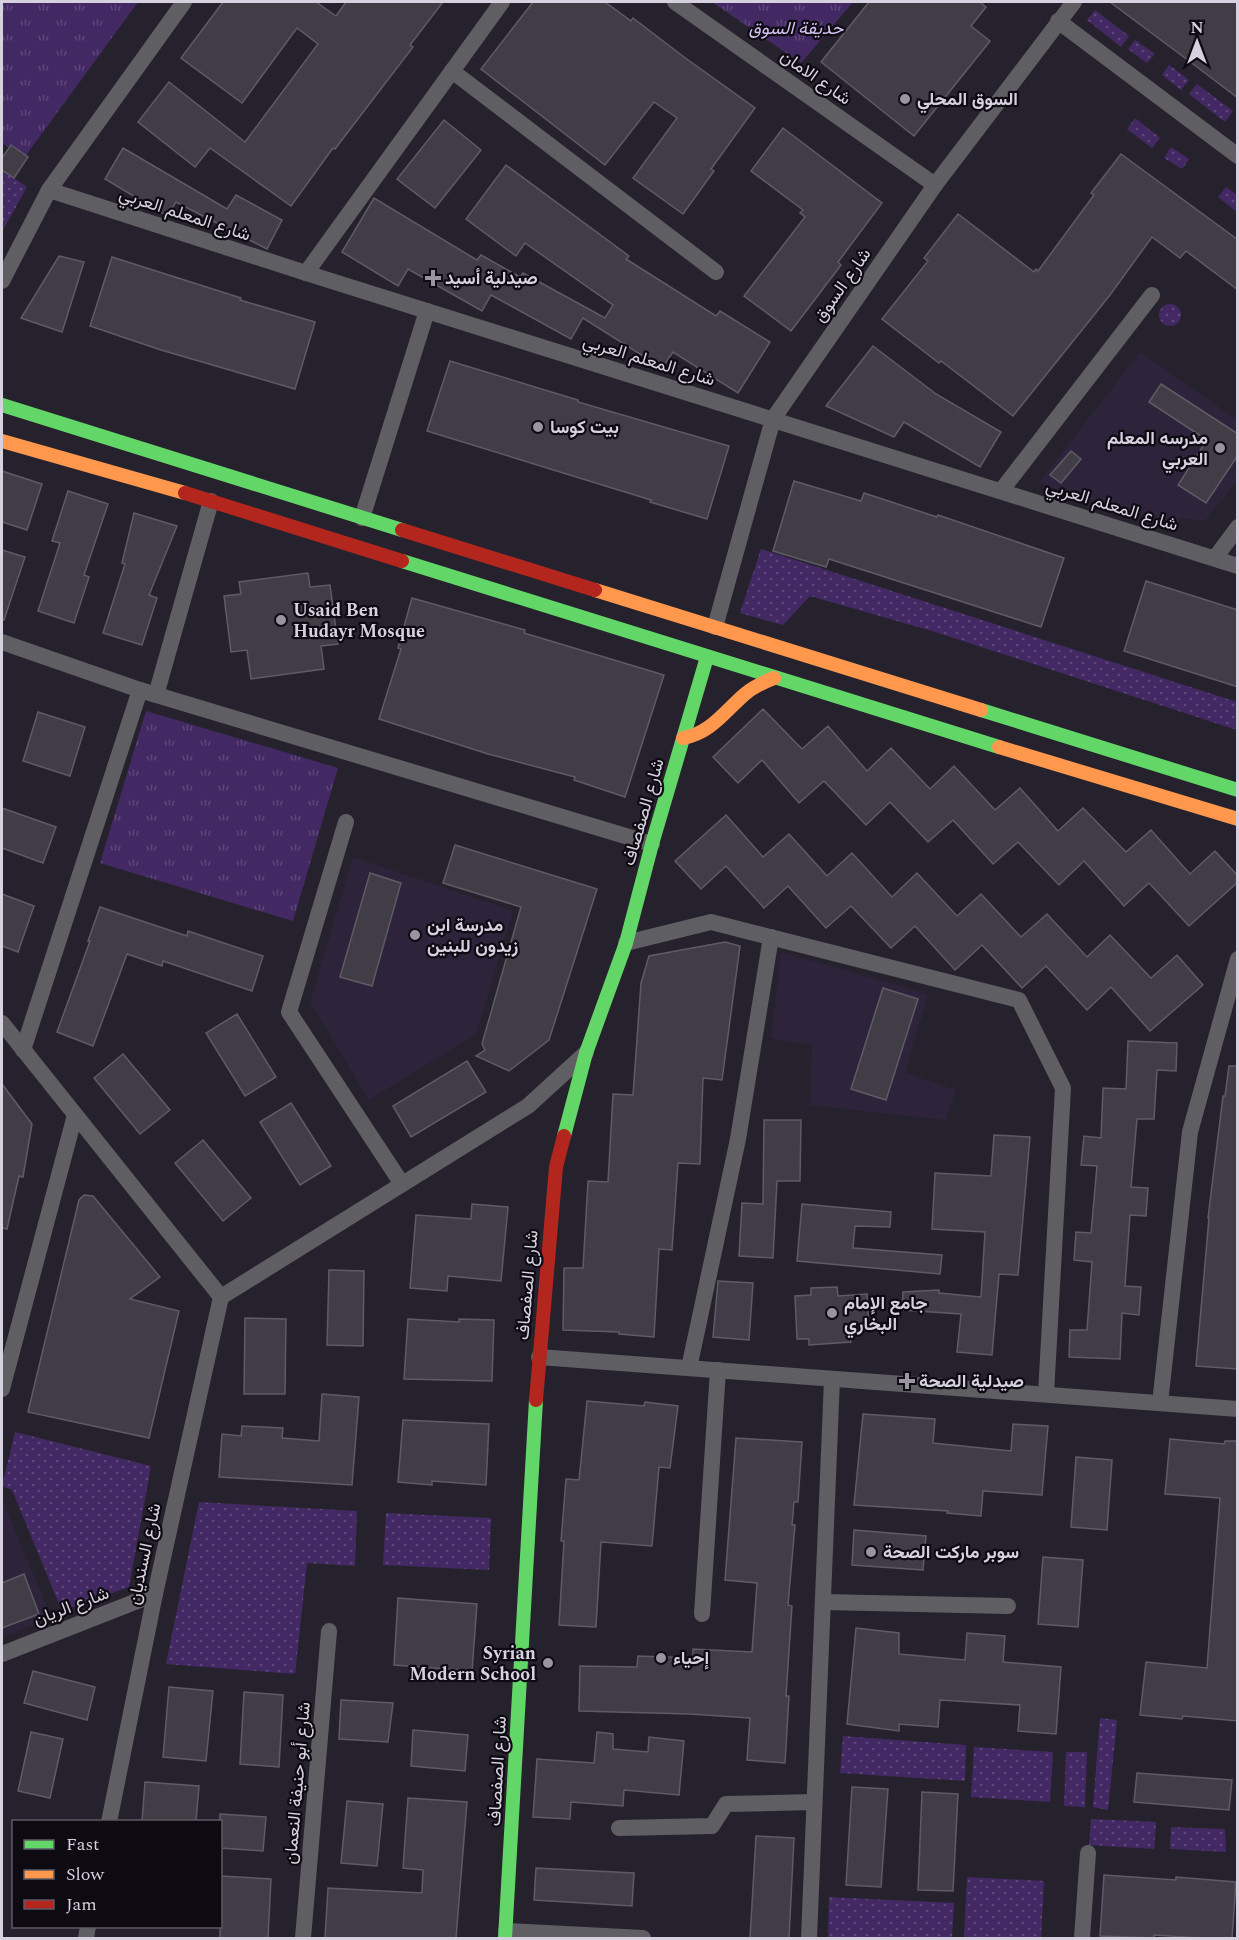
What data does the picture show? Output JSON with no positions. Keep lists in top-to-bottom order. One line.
{"streets":{"main road":["شارع الصفصاف"],"street":["شارع الامان","شارع المعلم العربي","شارع السوق","شارع السنديان","شارع الريان","شارع أبو حنيفة النعمان"]},"crossings":[["شارع الامان","شارع السوق"],["شارع المعلم العربي","شارع السوق"],["شارع السنديان","شارع الريان"]],"parks":["حديقة السوق"],"places":{"other":["السوق المحلي","بيت كوسا","مدرسه المعلم العربي","Usaid Ben Hudayr Mosque","مدرسة ابن زيدون للبنين","جامع الإمام البخاري","سوبر ماركت الصحة","إحياء","Syrian Modern School"],"health":["صيدلية أسيد","صيدلية الصحة"]},"legend":["Fast","Slow","Jam"],"north":"top"}
